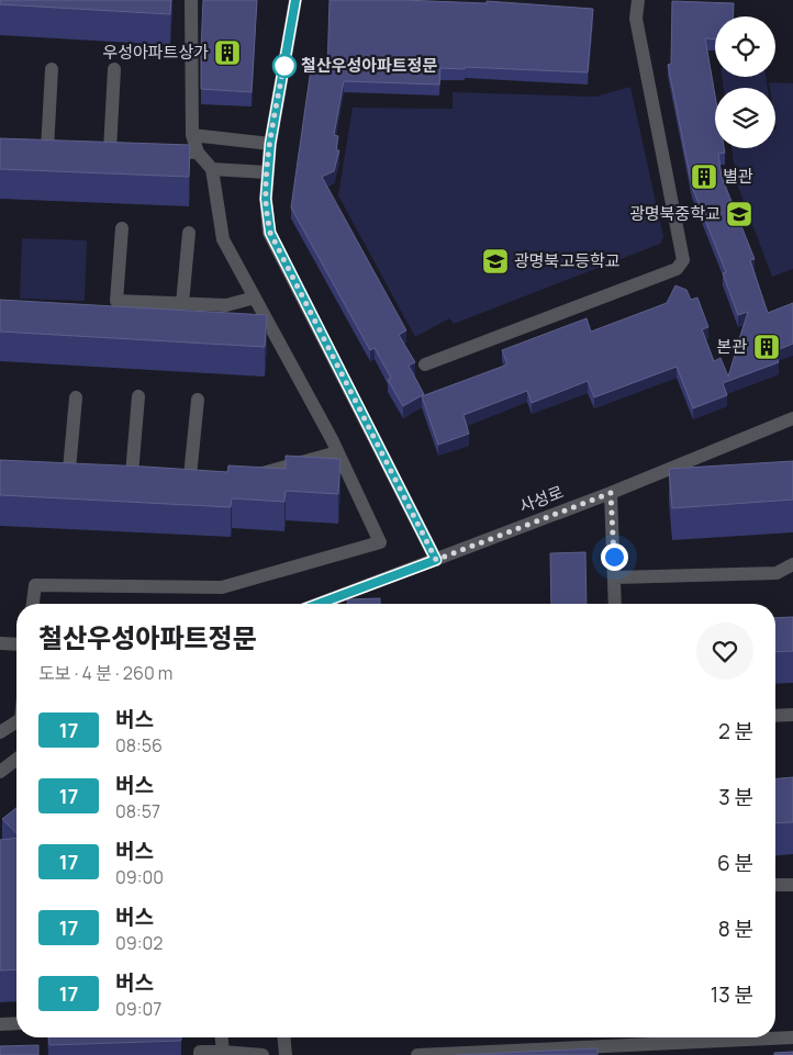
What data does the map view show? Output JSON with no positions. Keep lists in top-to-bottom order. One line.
{"streets":{"street":["사성로"]},"places":{"building":["우성아파트상가","별관","본관"],"other":["철산우성아파트정문"],"school or university":["광명북중학교","광명북고등학교"]},"lines":["bus line 17"],"page":{"heading":["철산우성아파트정문","도보 · 4 분 · 260 m"],"list":[{"mark":"17","name":"버스","note":"08:56","value":"2 분"},{"mark":"17","name":"버스","note":"08:57","value":"3 분"},{"mark":"17","name":"버스","note":"09:00","value":"6 분"},{"mark":"17","name":"버스","note":"09:02","value":"8 분"},{"mark":"17","name":"버스","note":"09:07","value":"13 분"}]}}
